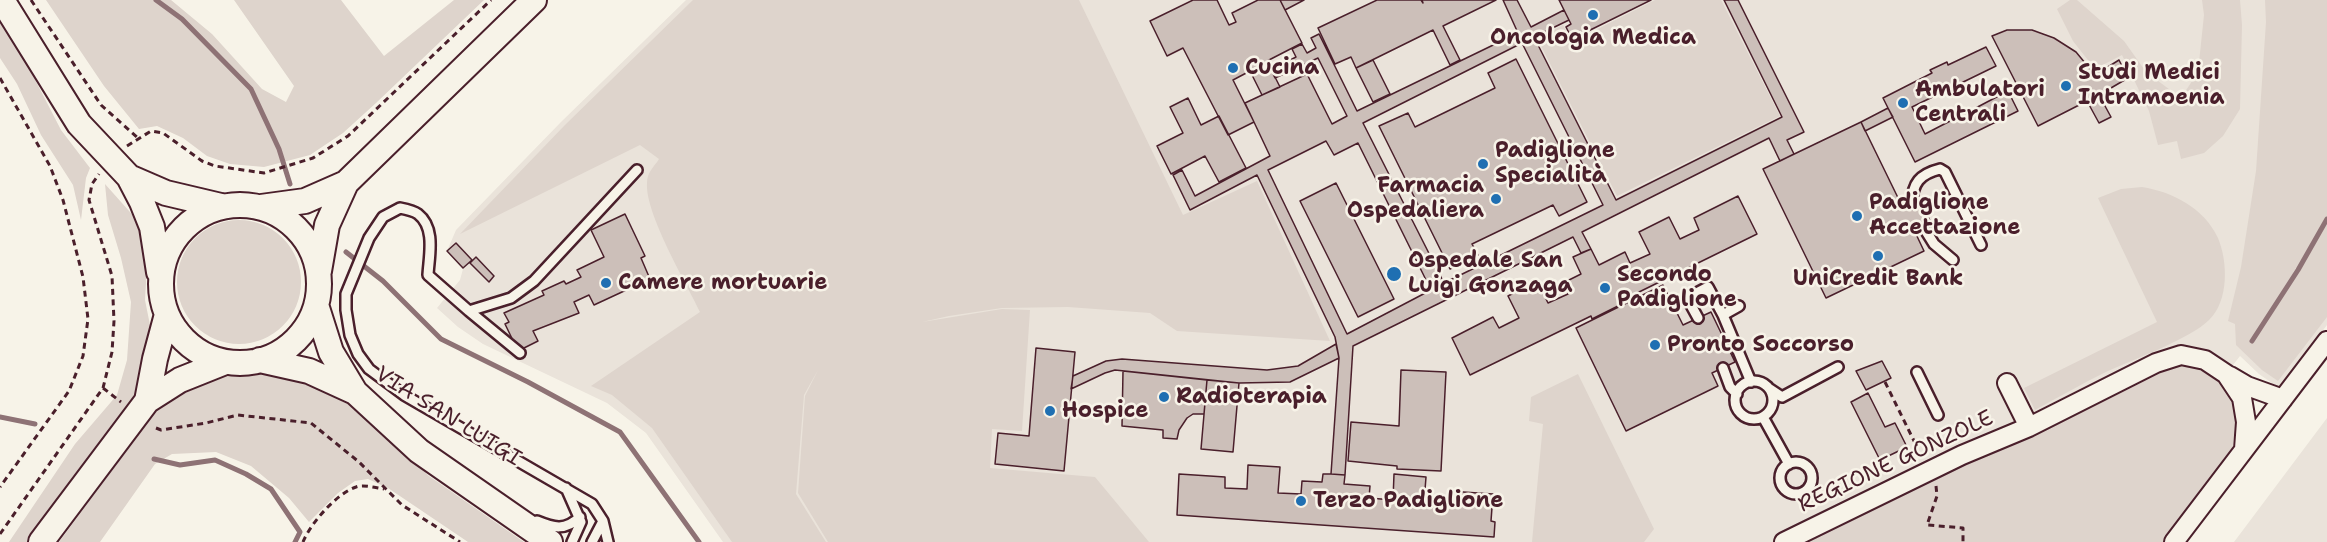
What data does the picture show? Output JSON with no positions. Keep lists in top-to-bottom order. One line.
{"streets":{"street":["VIA SAN LUIGI","REGIONE GONZOLE"]},"places":["Oncologia Medica","Cucina","Studi Medici Intramoenia","Ambulatori Centrali","Padiglione Specialità","Farmacia Ospedaliera","Padiglione Accettazione","UniCredit Bank","Ospedale San Luigi Gonzaga","Camere mortuarie","Secondo Padiglione","Pronto Soccorso","Radioterapia","Hospice","Terzo Padiglione"]}
